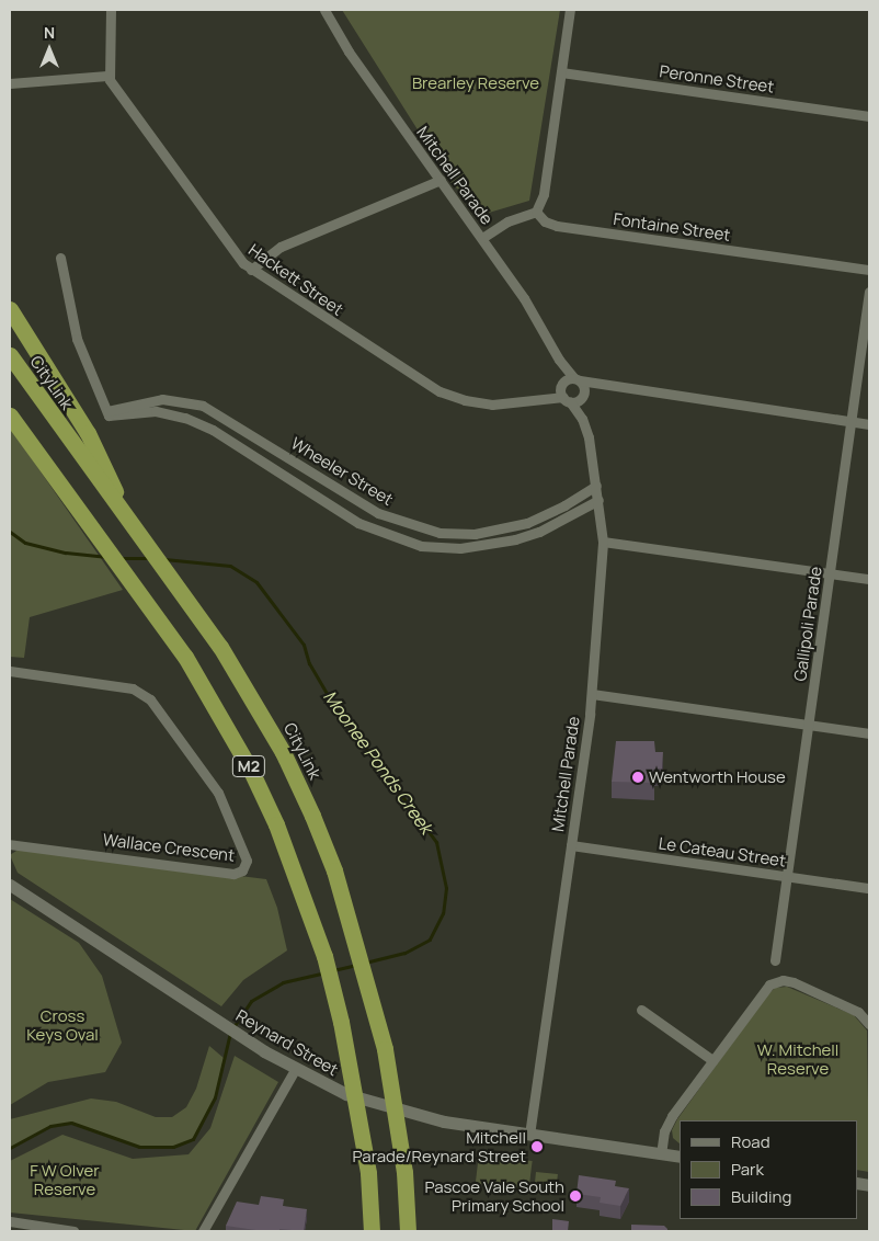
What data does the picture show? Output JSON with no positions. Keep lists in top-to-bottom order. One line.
{"streets":{"highway":["CityLink","M2"],"street":["Peronne Street","Mitchell Parade","Fontaine Street","Hackett Street","Wheeler Street","Gallipoli Parade","Wallace Crescent","Le Cateau Street","Reynard Street"]},"crossings":[["Mitchell Parade","Hackett Street"],["Mitchell Parade","Wheeler Street"],["Mitchell Parade","Le Cateau Street"],["Mitchell Parade","Reynard Street"],["Gallipoli Parade","Le Cateau Street"]],"water":["Moonee Ponds Creek"],"parks":["Brearley Reserve","Cross Keys Oval","W. Mitchell Reserve","F W Olver Reserve"],"places":["Wentworth House","Mitchell Parade/Reynard Street","Pascoe Vale South Primary School"],"legend":["Road","Park","Building"],"north":"top"}
